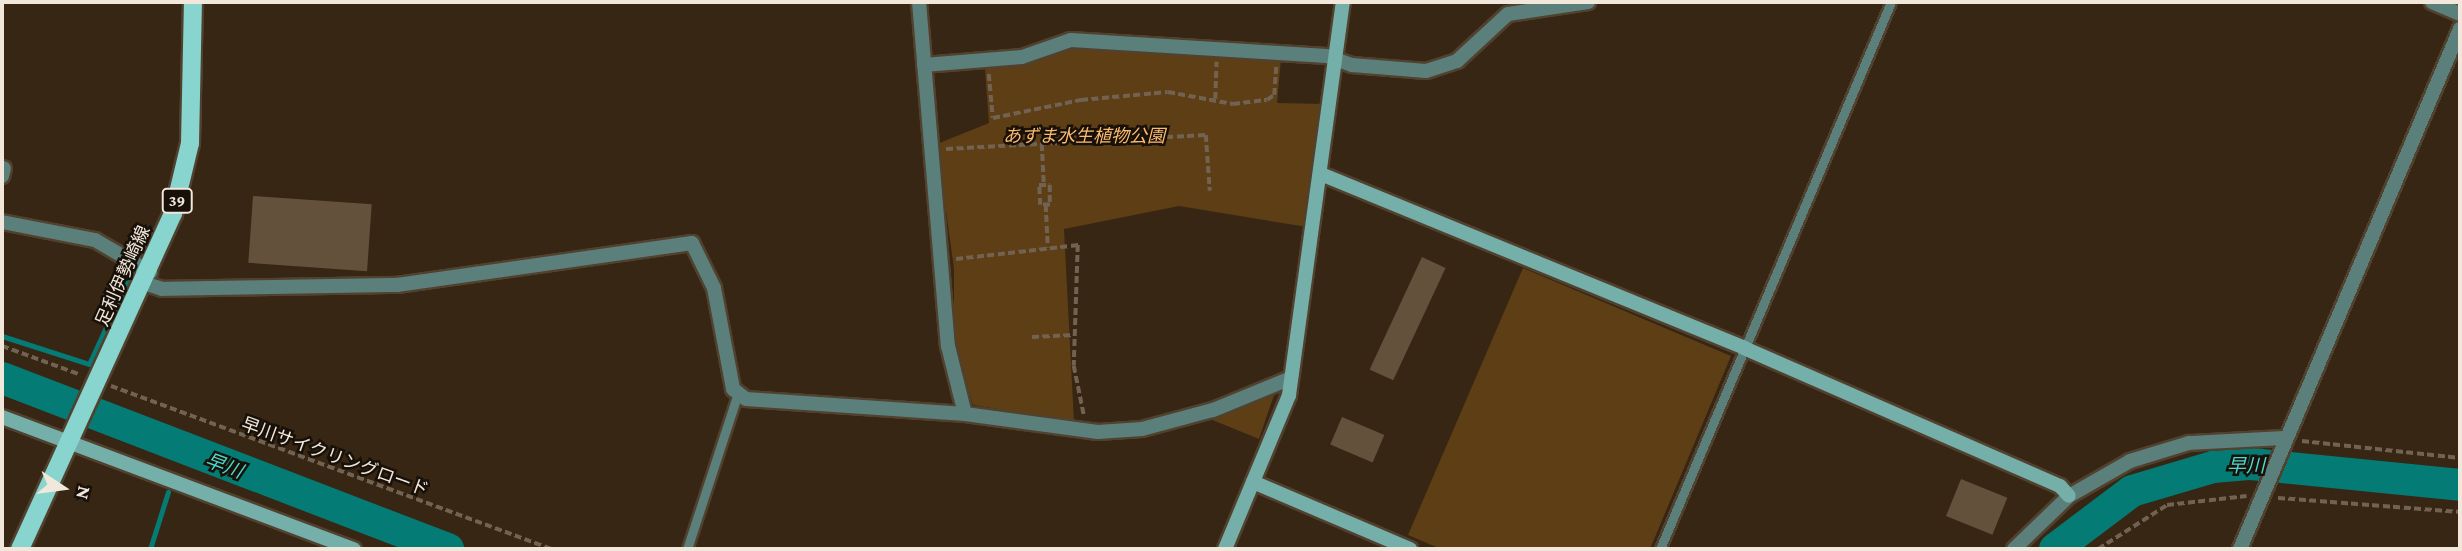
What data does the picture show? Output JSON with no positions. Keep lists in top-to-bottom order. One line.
{"streets":{"main road":["39","足利伊勢崎線"],"path":["早川サイクリングロード"]},"crossings":[["足利伊勢崎線","早川サイクリングロード"]],"water":["早川"],"parks":["あずま水生植物公園"],"north":"right"}
